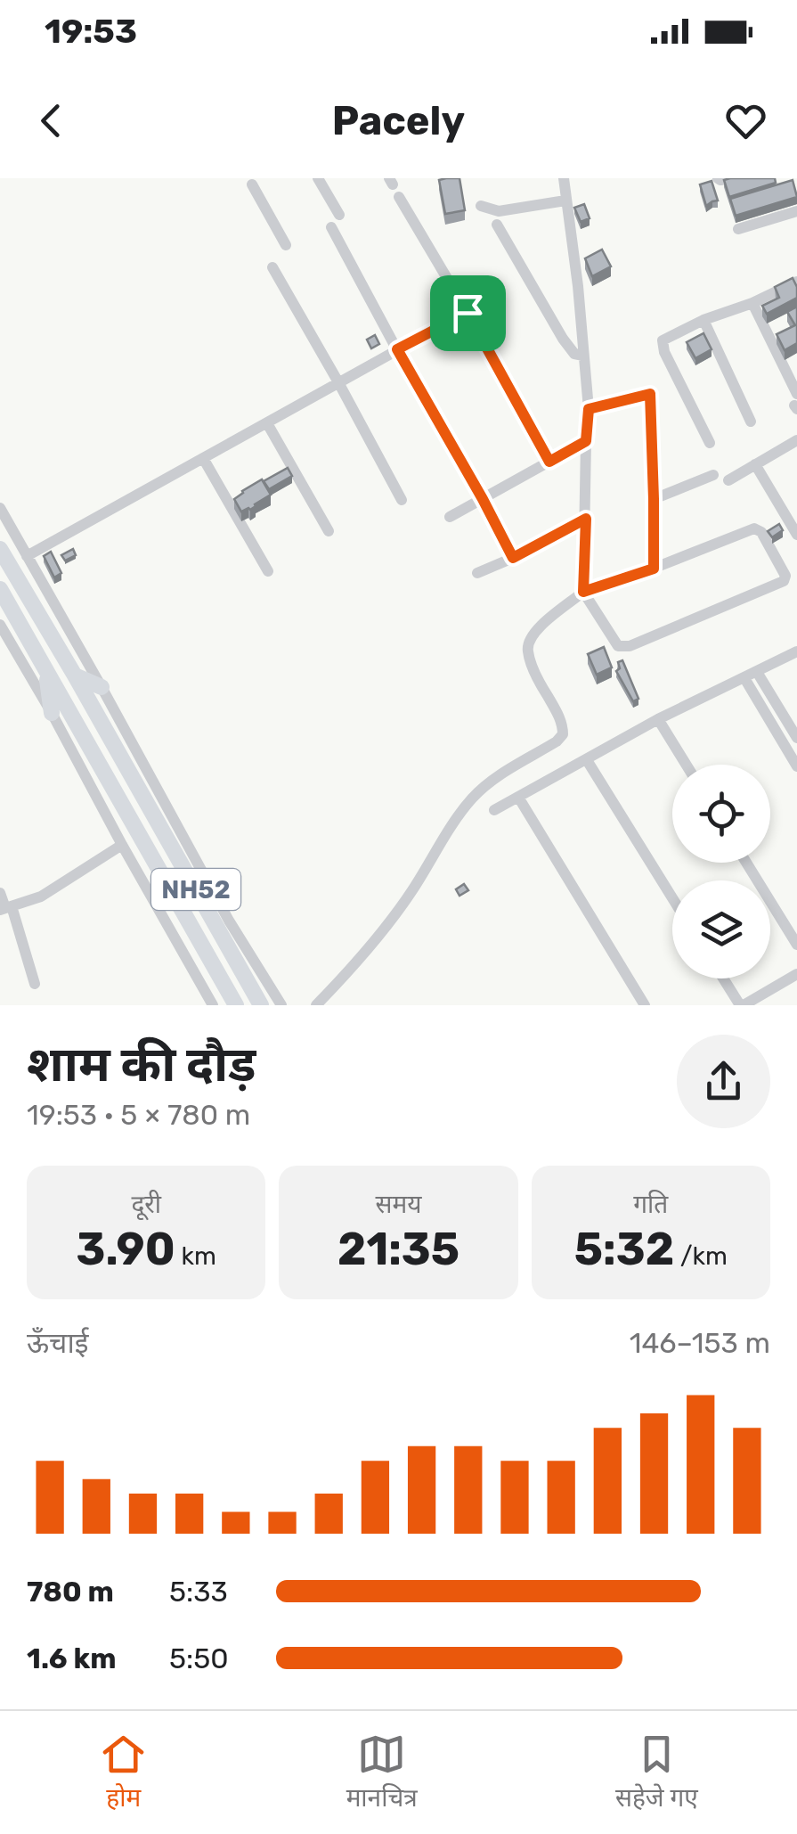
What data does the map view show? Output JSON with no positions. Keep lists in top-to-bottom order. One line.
{"streets":{"highway":["NH52"]},"page":{"status":"19:53","header":"Pacely","heading":["शाम की दौड़","19:53 · 5 × 780 m"],"stats":[["दूरी","3.90 km"],["समय","21:35"],["गति","5:32 /km"]],"chart":["ऊँचाई","146–153 m"],"list":[{"name":"780 m","note":"5:33"},{"name":"1.6 km","note":"5:50"}],"tabs":["होम","मानचित्र","सहेजे गए"]}}
